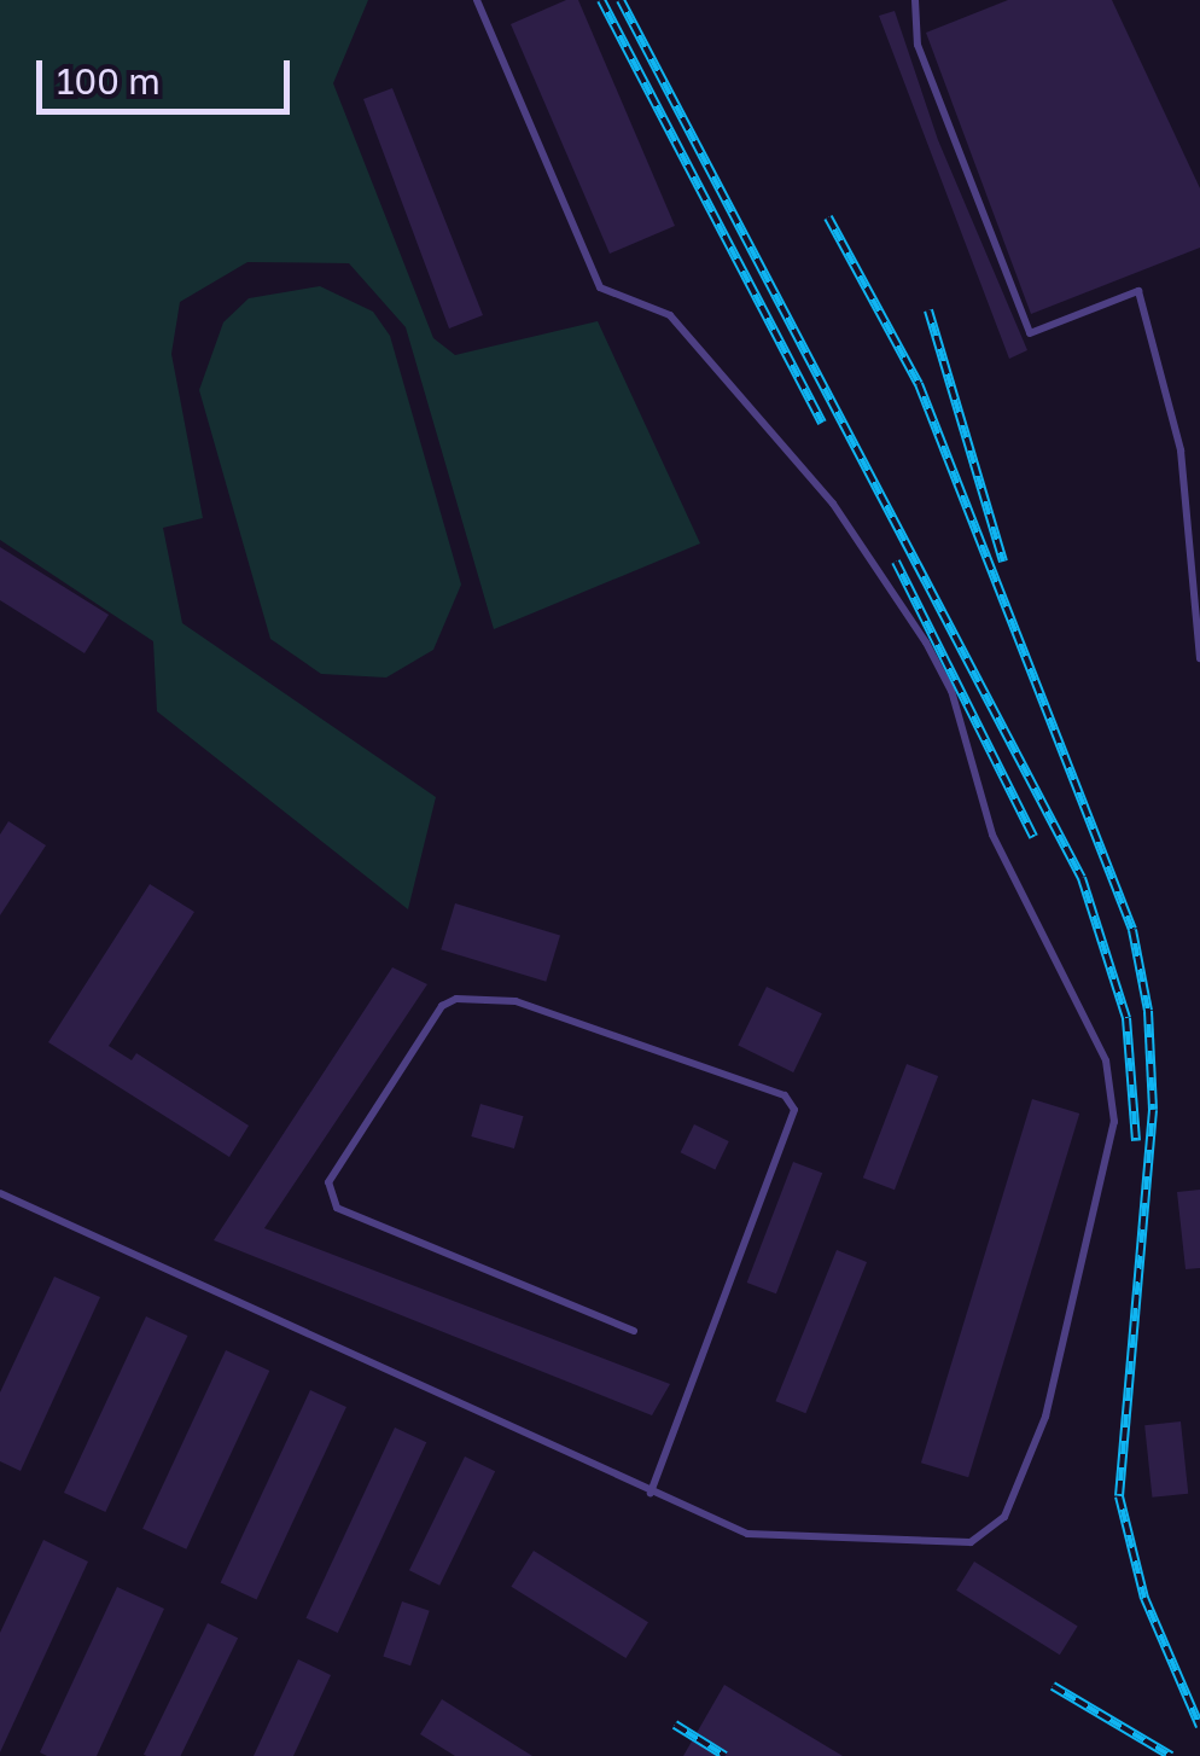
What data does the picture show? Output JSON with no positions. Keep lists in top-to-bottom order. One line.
{"scale_bar":"100 m"}
